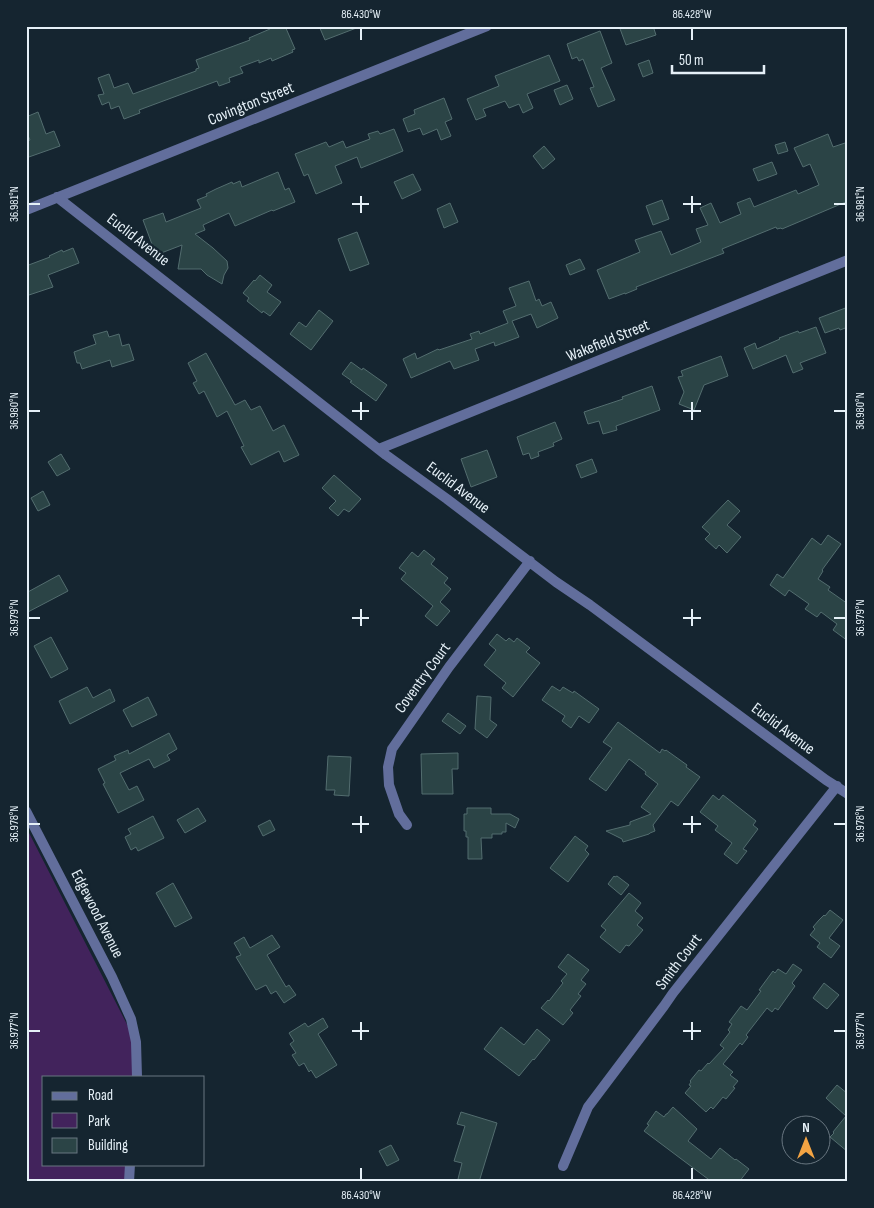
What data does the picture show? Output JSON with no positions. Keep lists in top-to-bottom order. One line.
{"streets":{"street":["Covington Street","Euclid Avenue","Wakefield Street","Coventry Court","Edgewood Avenue","Smith Court"]},"crossings":[["Covington Street","Euclid Avenue"],["Euclid Avenue","Wakefield Street"],["Euclid Avenue","Coventry Court"],["Euclid Avenue","Smith Court"]],"legend":["Road","Park","Building"],"scale_bar":"50 m","north":"top","coordinates":["86.430°W","86.428°W","36.981°N","36.980°N","36.979°N","36.978°N","36.977°N"]}
